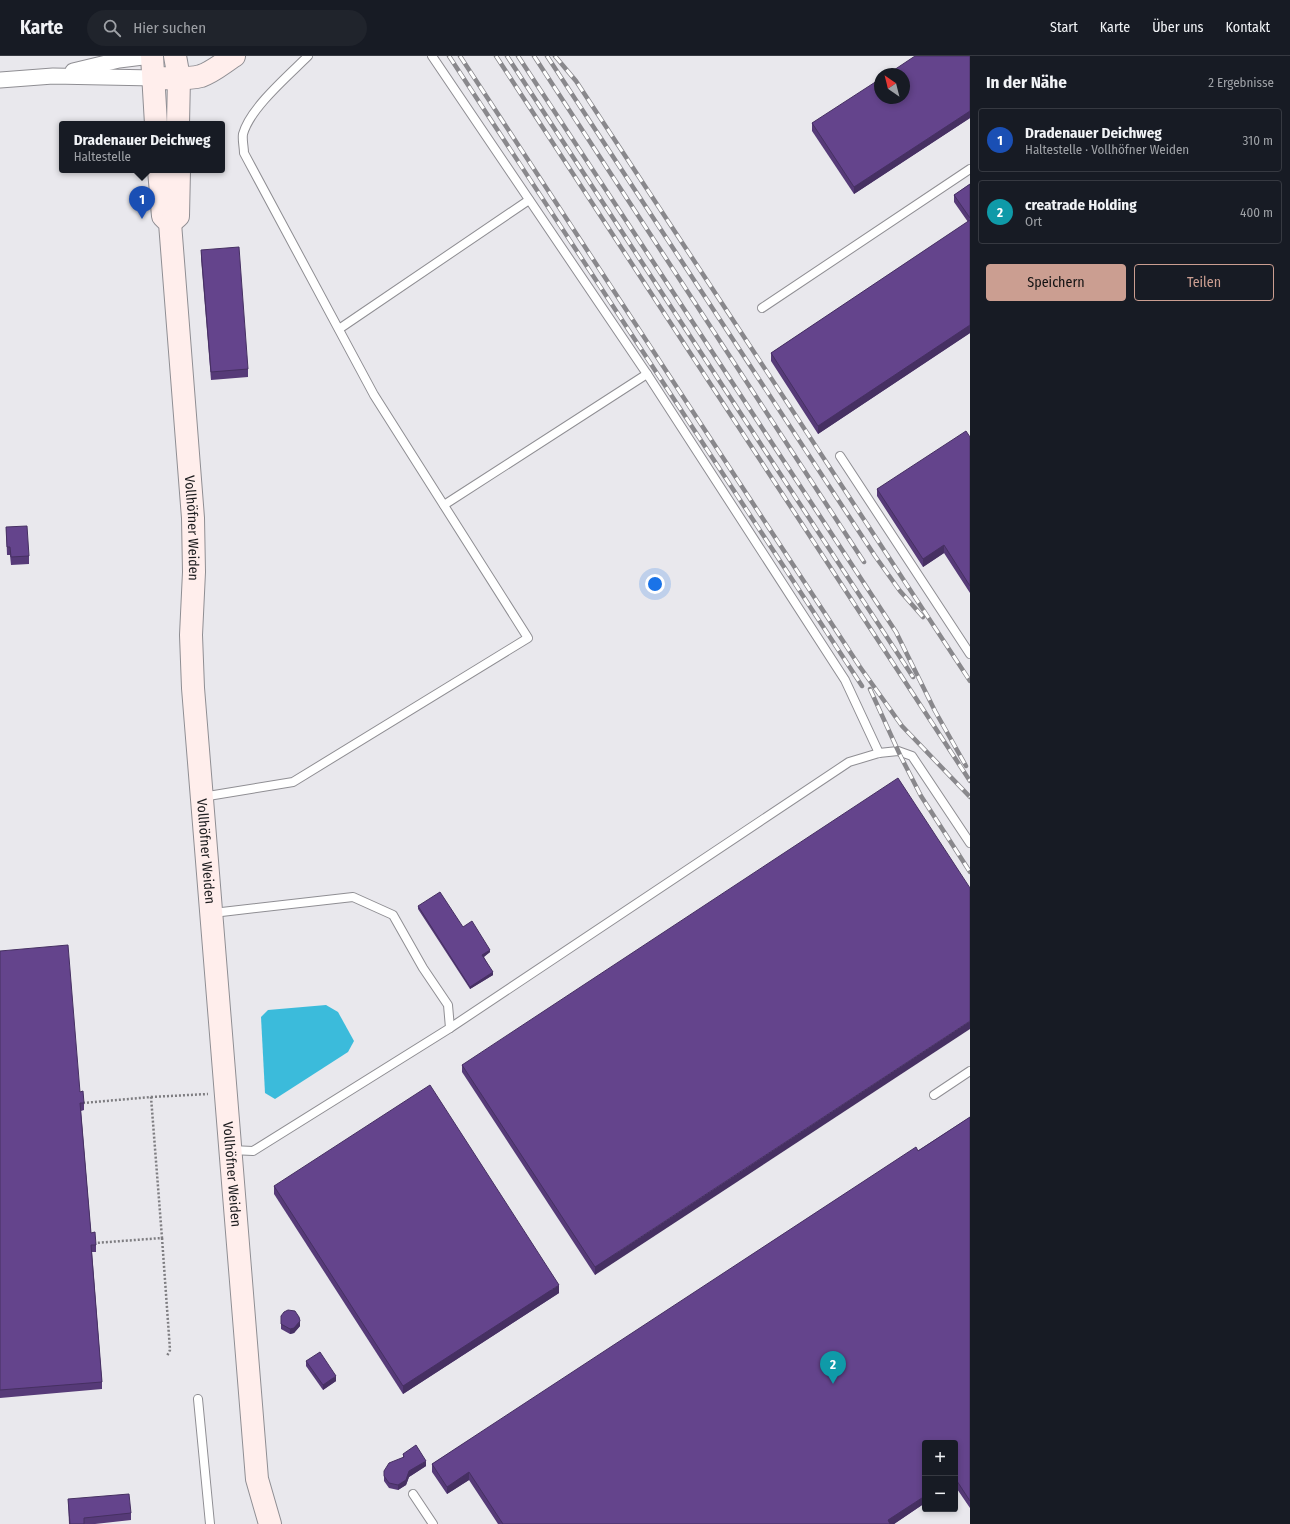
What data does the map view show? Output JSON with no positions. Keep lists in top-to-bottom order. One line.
{"streets":{"main road":["Vollhöfner Weiden"]},"north":"top left","page":{"header":"Karte","search":"Hier suchen","nav":["Start","Karte","Über uns","Kontakt"],"heading":["In der Nähe","2 Ergebnisse"],"list":[{"mark":"1","name":"Dradenauer Deichweg","note":"Haltestelle · Vollhöfner Weiden","value":"310 m"},{"mark":"2","name":"creatrade Holding","note":"Ort","value":"400 m"}],"popup":["Dradenauer Deichweg","Haltestelle"],"pins":["1","2"],"buttons":["Speichern","Teilen"],"map_buttons":["+","−"]}}
